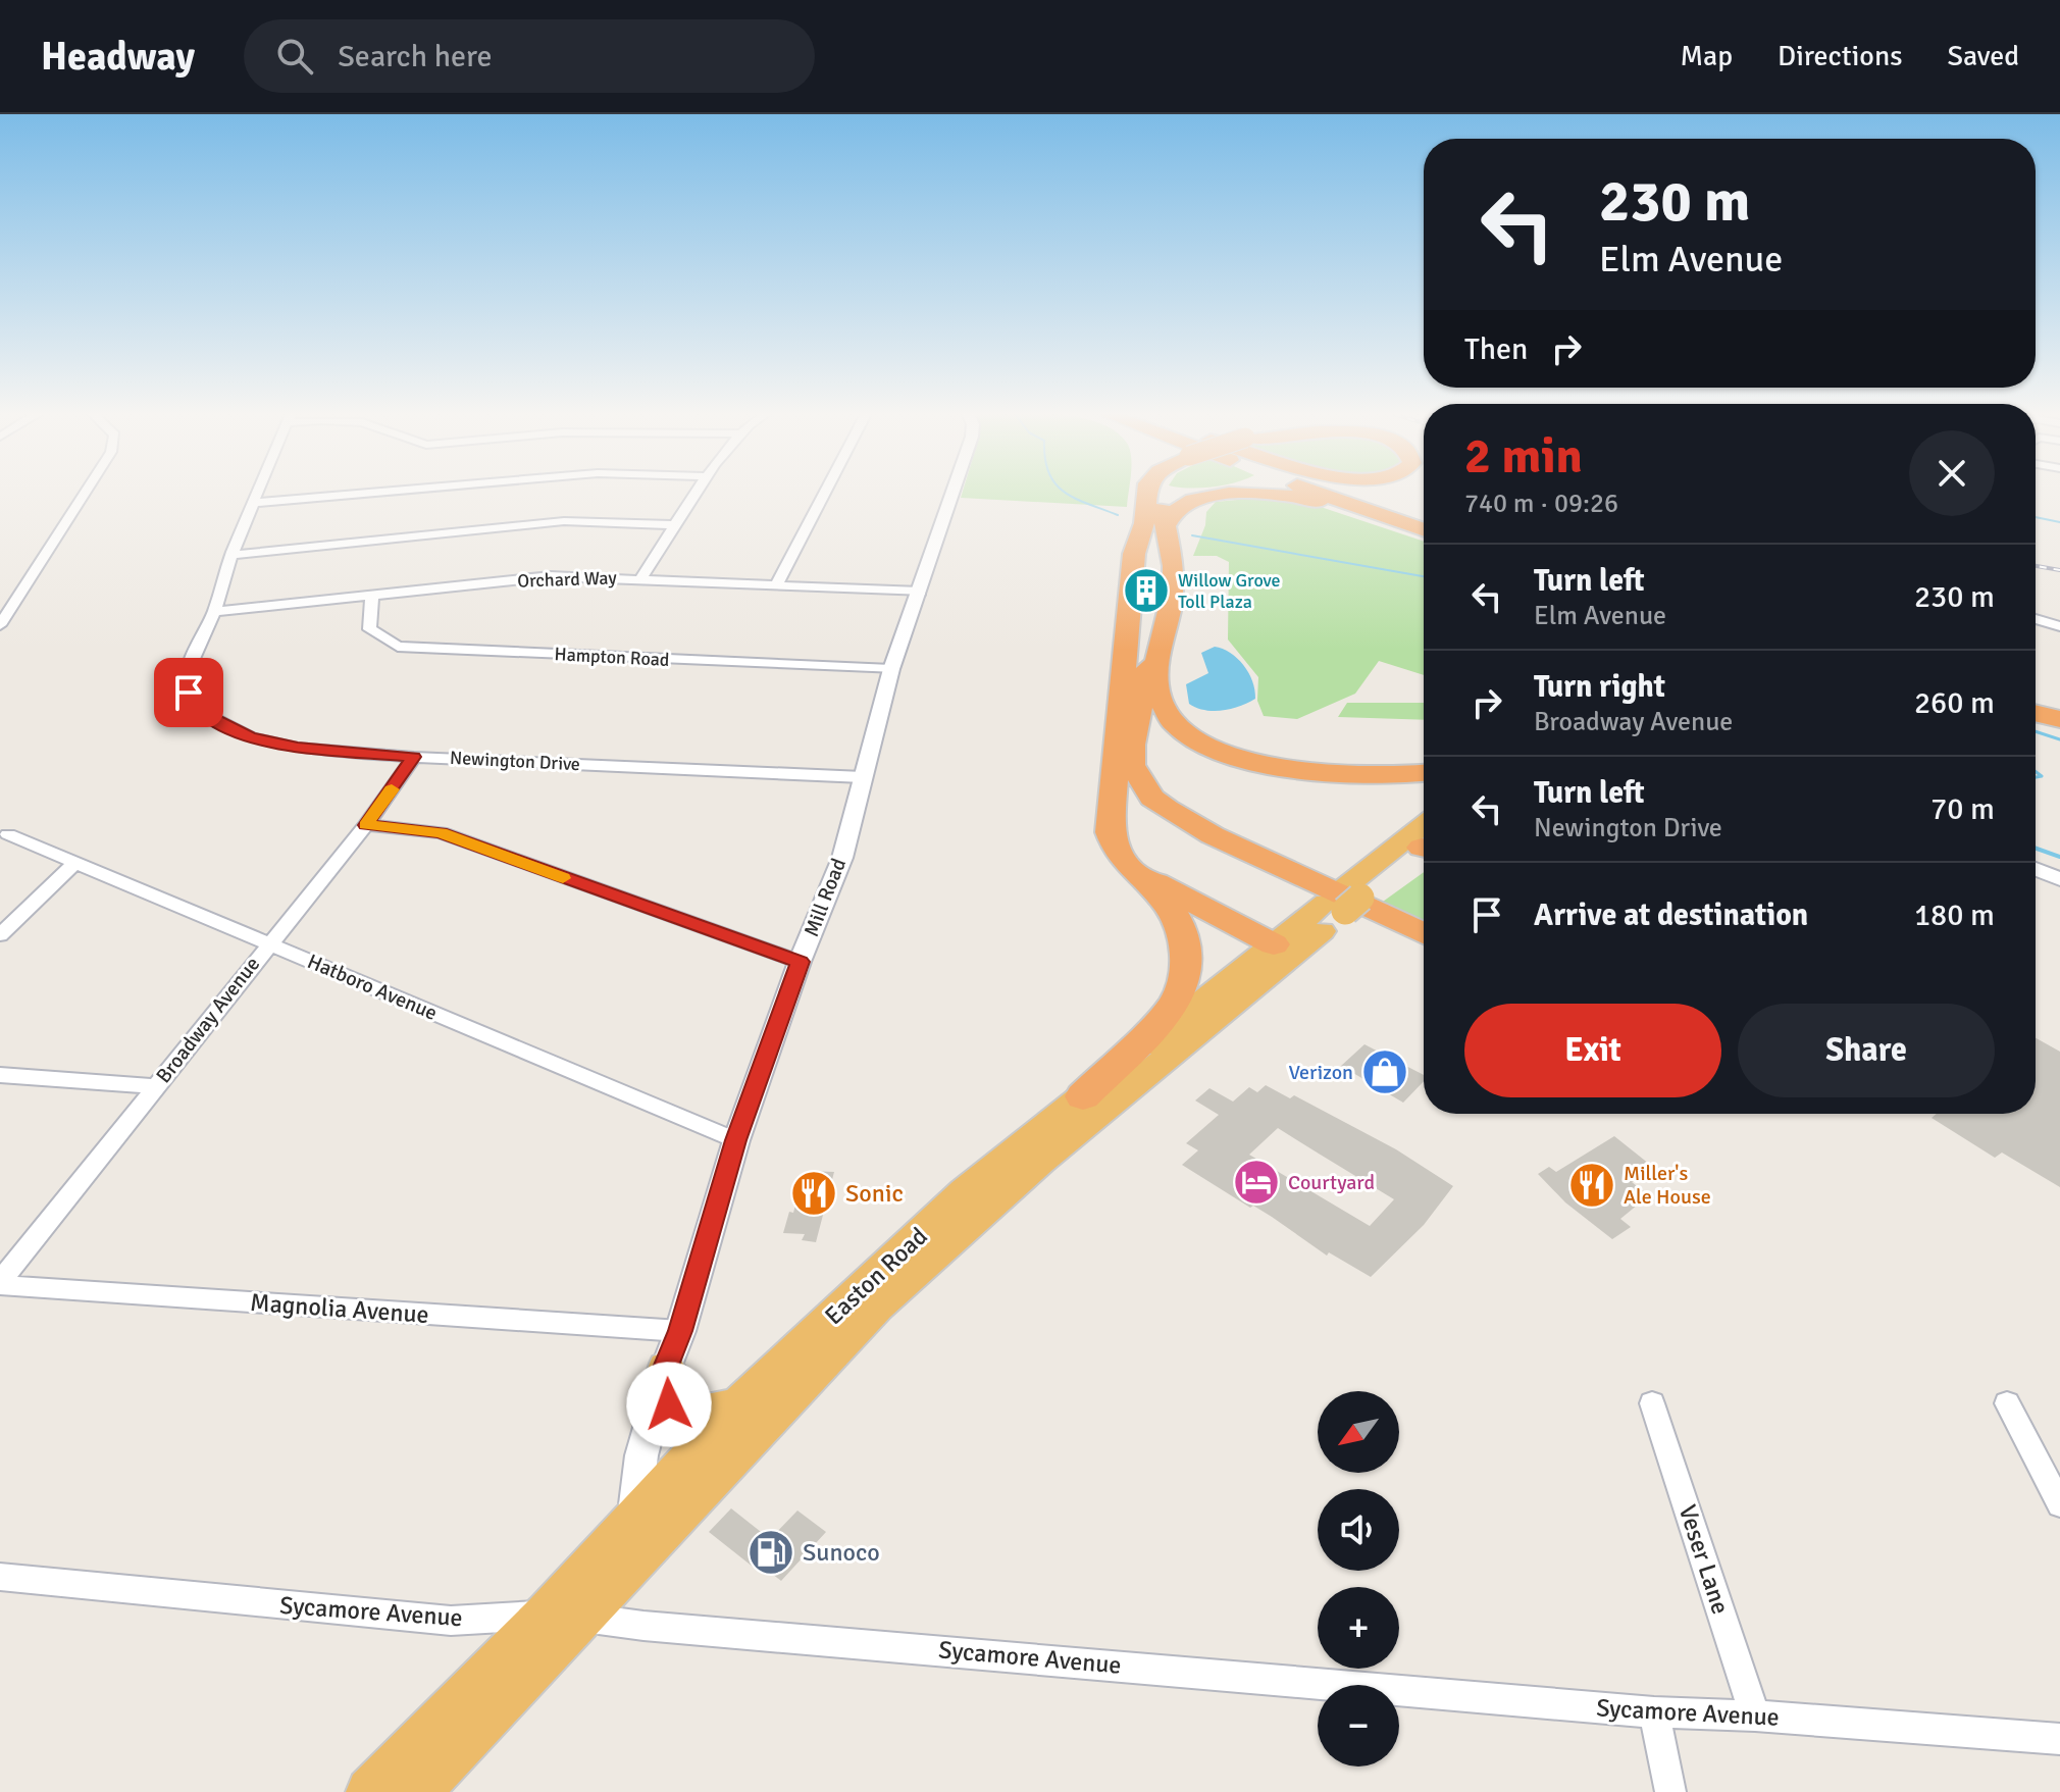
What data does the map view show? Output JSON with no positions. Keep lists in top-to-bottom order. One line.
{"streets":{"highway":["Easton Road"],"street":["Orchard Way","Hampton Road","Newington Drive","Mill Road","Hatboro Avenue","Broadway Avenue","Magnolia Avenue","Veser Lane","Sycamore Avenue"]},"crossings":[["Orchard Way","Hampton Road"],["Orchard Way","Newington Drive"],["Orchard Way","Mill Road"],["Hampton Road","Mill Road"],["Newington Drive","Mill Road"],["Newington Drive","Broadway Avenue"],["Mill Road","Hatboro Avenue"],["Mill Road","Easton Road"],["Mill Road","Magnolia Avenue"],["Hatboro Avenue","Broadway Avenue"],["Broadway Avenue","Magnolia Avenue"],["Easton Road","Sycamore Avenue"],["Veser Lane","Sycamore Avenue"]],"places":{"building":["Willow Grove Toll Plaza"],"shop":["Verizon"],"hotel":["Courtyard"],"restaurant":["Miller's Ale House","Sonic"],"fuel station":["Sunoco"]},"north":"bottom left","page":{"header":"Headway","search":"Search here","nav":["Map","Directions","Saved"],"turn":["230 m","Elm Avenue"],"then":"Then","heading":["2 min","740 m · 09:26"],"list":[{"name":"Turn left","note":"Elm Avenue","value":"230 m"},{"name":"Turn right","note":"Broadway Avenue","value":"260 m"},{"name":"Turn left","note":"Newington Drive","value":"70 m"},{"name":"Arrive at destination","value":"180 m"}],"buttons":["Exit","Share"],"map_buttons":["+","−"]}}
